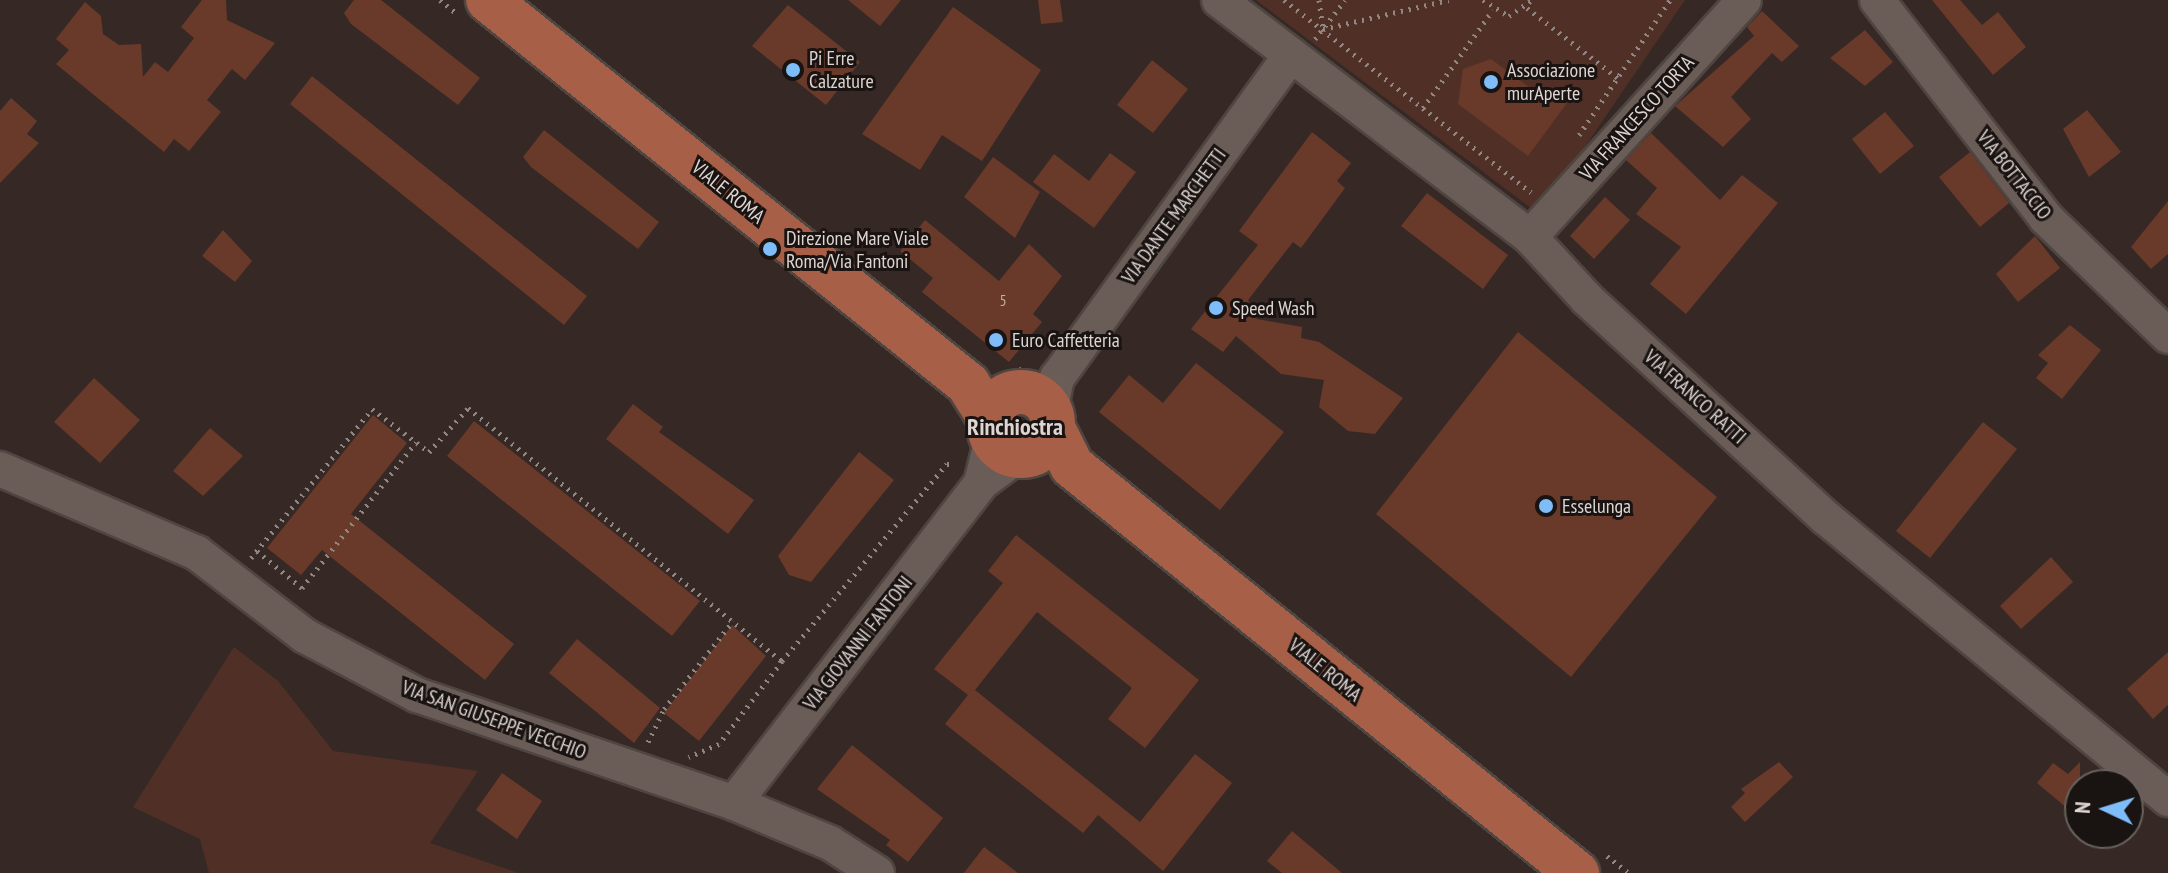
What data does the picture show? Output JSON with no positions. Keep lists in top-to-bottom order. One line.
{"streets":{"main road":["VIALE ROMA"],"street":["VIA FRANCESCO TORTA","VIA BOTTACCIO","VIA DANTE MARCHETTI","VIA FRANCO RATTI","VIA GIOVANNI FANTONI","VIA SAN GIUSEPPE VECCHIO"]},"crossings":[["VIA FRANCESCO TORTA","VIA FRANCO RATTI"],["VIALE ROMA","VIA DANTE MARCHETTI"],["VIALE ROMA","VIA GIOVANNI FANTONI"],["VIA DANTE MARCHETTI","VIA FRANCO RATTI"],["VIA DANTE MARCHETTI","VIA GIOVANNI FANTONI"],["VIA GIOVANNI FANTONI","VIA SAN GIUSEPPE VECCHIO"]],"districts":["Rinchiostra"],"places":["Pi Erre Calzature","Associazione murAperte","Direzione Mare Viale Roma/Via Fantoni","Speed Wash","Euro Caffetteria","Esselunga"],"house_numbers":["5"],"north":"left"}
